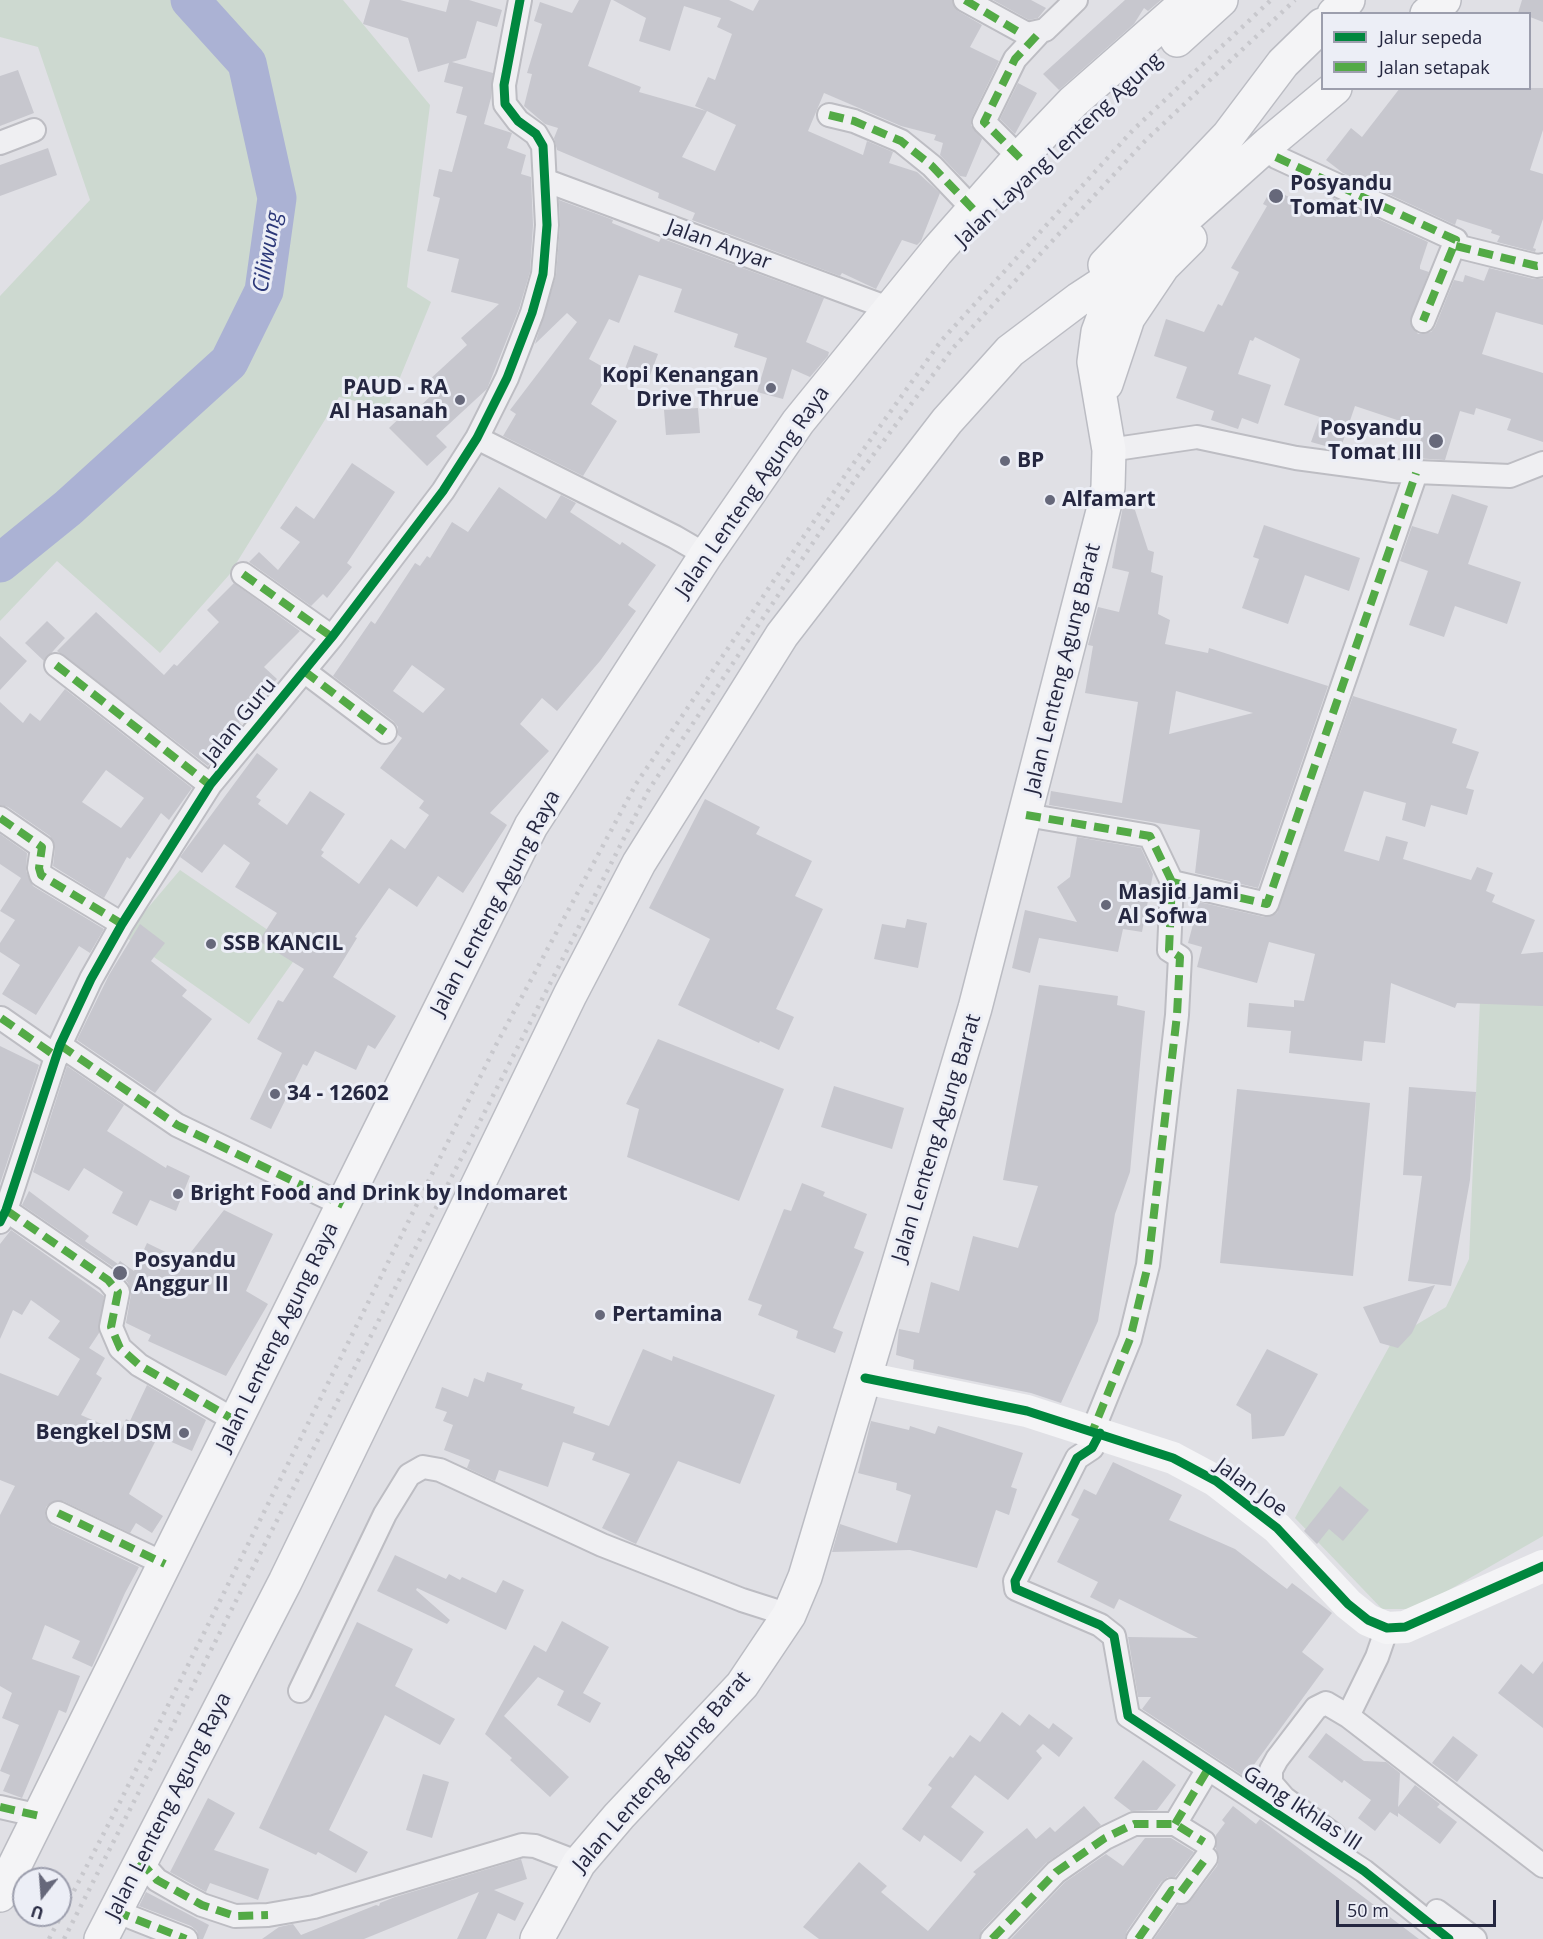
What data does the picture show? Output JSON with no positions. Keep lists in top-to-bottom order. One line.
{"streets":{"main road":["Jalan Layang Lenteng Agung","Jalan Lenteng Agung Raya","Jalan Lenteng Agung Barat"],"street":["Jalan Anyar","Jalan Guru","Jalan Joe","Gang Ikhlas III"]},"crossings":[["Jalan Layang Lenteng Agung","Jalan Anyar"],["Jalan Layang Lenteng Agung","Jalan Lenteng Agung Raya"],["Jalan Anyar","Jalan Lenteng Agung Raya"],["Jalan Anyar","Jalan Guru"],["Jalan Lenteng Agung Raya","Jalan Lenteng Agung Barat"],["Jalan Lenteng Agung Barat","Jalan Joe"],["Jalan Joe","Gang Ikhlas III"]],"water":["Ciliwung"],"places":["Posyandu Tomat IV","Kopi Kenangan Drive Thrue","PAUD - RA Al Hasanah","Posyandu Tomat III","BP","Alfamart","Masjid Jami Al Sofwa","SSB KANCIL","34 - 12602","Bright Food and Drink by Indomaret","Posyandu Anggur II","Pertamina","Bengkel DSM"],"legend":["Jalur sepeda","Jalan setapak"],"scale_bar":"50 m","north":"bottom"}
